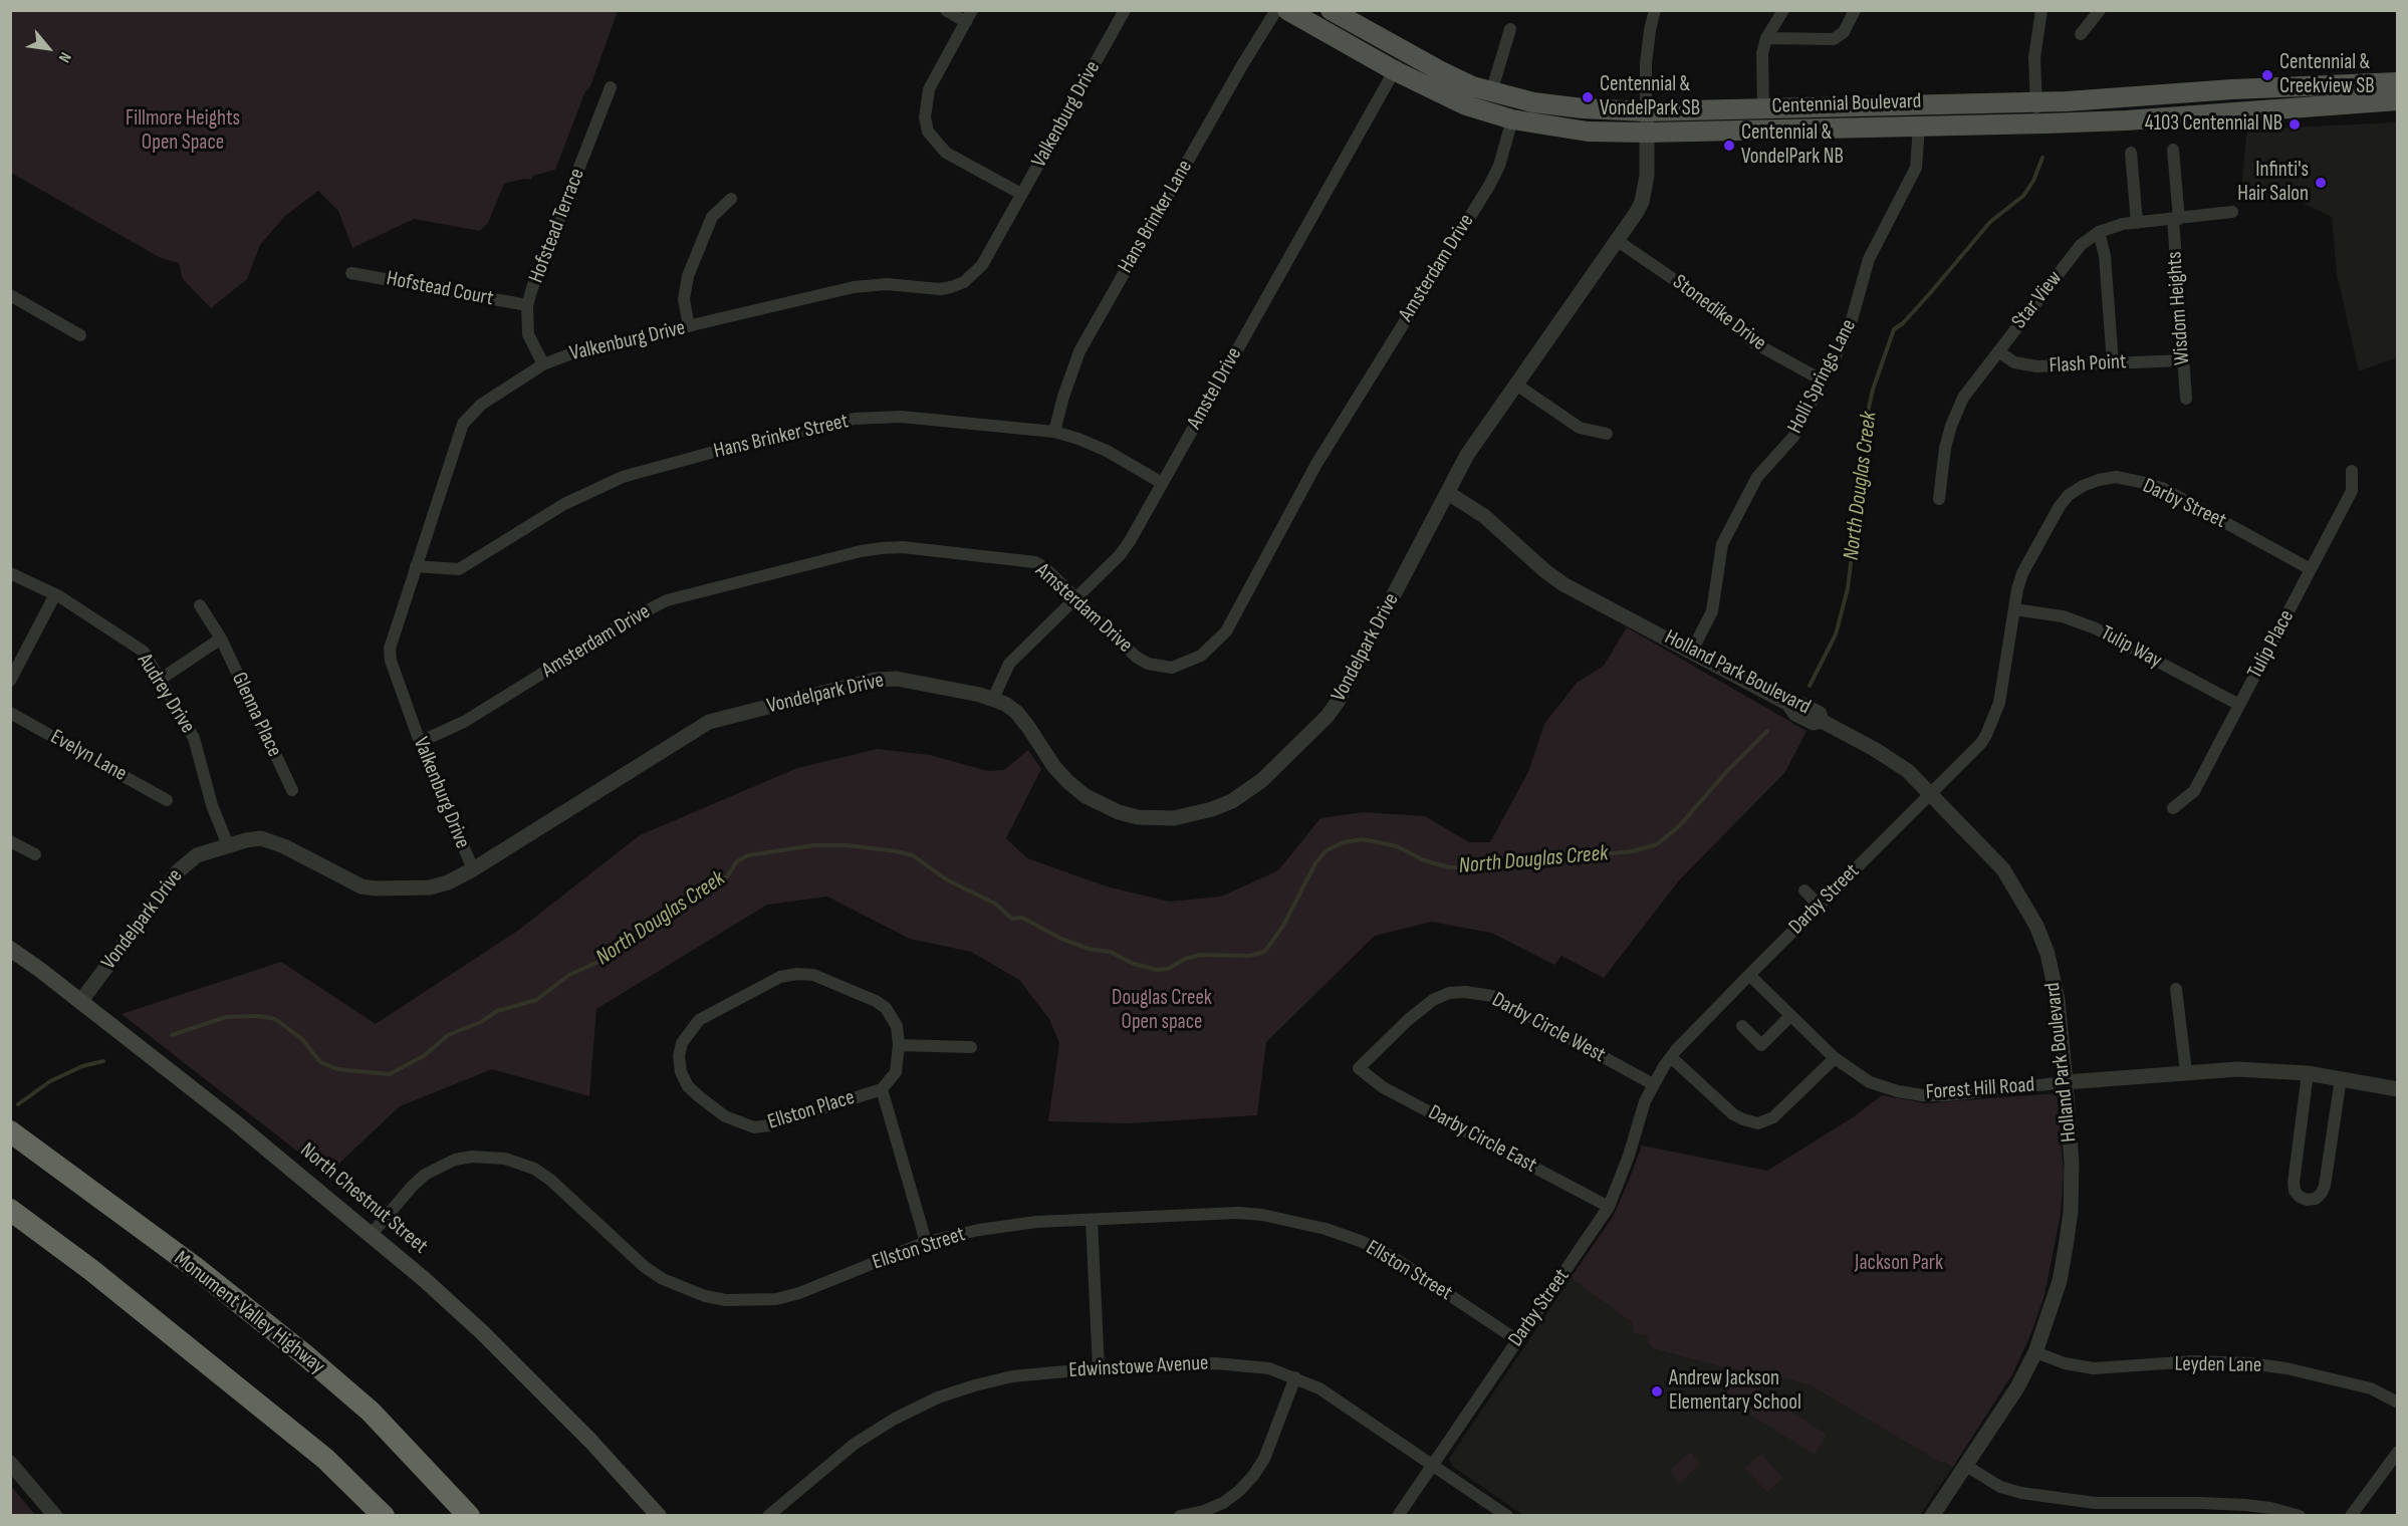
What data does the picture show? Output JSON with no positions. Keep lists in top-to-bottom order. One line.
{"streets":{"highway":["Monument Valley Highway"],"main road":["Centennial Boulevard","North Chestnut Street"],"street":["Valkenburg Drive","Hans Brinker Lane","Hofstead Terrace","Amsterdam Drive","Hofstead Court","Star View","Wisdom Heights","Stonedike Drive","Flash Point","Holli Springs Lane","Amstel Drive","Hans Brinker Street","Darby Street","Tulip Place","Vondelpark Drive","Tulip Way","Holland Park Boulevard","Audrey Drive","Glenna Place","Evelyn Lane","Darby Circle West","Forest Hill Road","Ellston Place","Darby Circle East","Ellston Street","Leyden Lane","Edwinstowe Avenue"]},"crossings":[["Centennial Boulevard","Amsterdam Drive"],["Centennial Boulevard","Holli Springs Lane"],["Centennial Boulevard","Amstel Drive"],["Centennial Boulevard","Vondelpark Drive"],["Valkenburg Drive","Hofstead Terrace"],["Valkenburg Drive","Amsterdam Drive"],["Valkenburg Drive","Hans Brinker Street"],["Valkenburg Drive","Vondelpark Drive"],["Hans Brinker Lane","Hans Brinker Street"],["Hofstead Terrace","Hofstead Court"],["Amsterdam Drive","Amstel Drive"],["Star View","Wisdom Heights"],["Star View","Flash Point"],["Wisdom Heights","Flash Point"],["Stonedike Drive","Holli Springs Lane"],["Stonedike Drive","Vondelpark Drive"],["Holli Springs Lane","Holland Park Boulevard"],["Amstel Drive","Hans Brinker Street"],["Amstel Drive","Vondelpark Drive"],["Darby Street","Tulip Place"],["Darby Street","Tulip Way"],["Darby Street","Holland Park Boulevard"],["Darby Street","Darby Circle West"],["Darby Street","Forest Hill Road"],["Darby Street","Darby Circle East"],["Darby Street","Ellston Street"],["Darby Street","Edwinstowe Avenue"],["Tulip Place","Tulip Way"],["Vondelpark Drive","Holland Park Boulevard"],["Vondelpark Drive","Audrey Drive"],["Vondelpark Drive","North Chestnut Street"],["Holland Park Boulevard","Forest Hill Road"],["Holland Park Boulevard","Leyden Lane"],["Darby Circle West","Darby Circle East"],["Ellston Place","Ellston Street"],["North Chestnut Street","Ellston Street"]],"water":["North Douglas Creek"],"parks":["Fillmore Heights Open Space","Douglas Creek Open space","Jackson Park"],"places":["Centennial & Creekview SB","Centennial & VondelPark SB","4103 Centennial NB","Centennial & VondelPark NB","Infinti's Hair Salon","Andrew Jackson Elementary School"],"north":"bottom right"}
